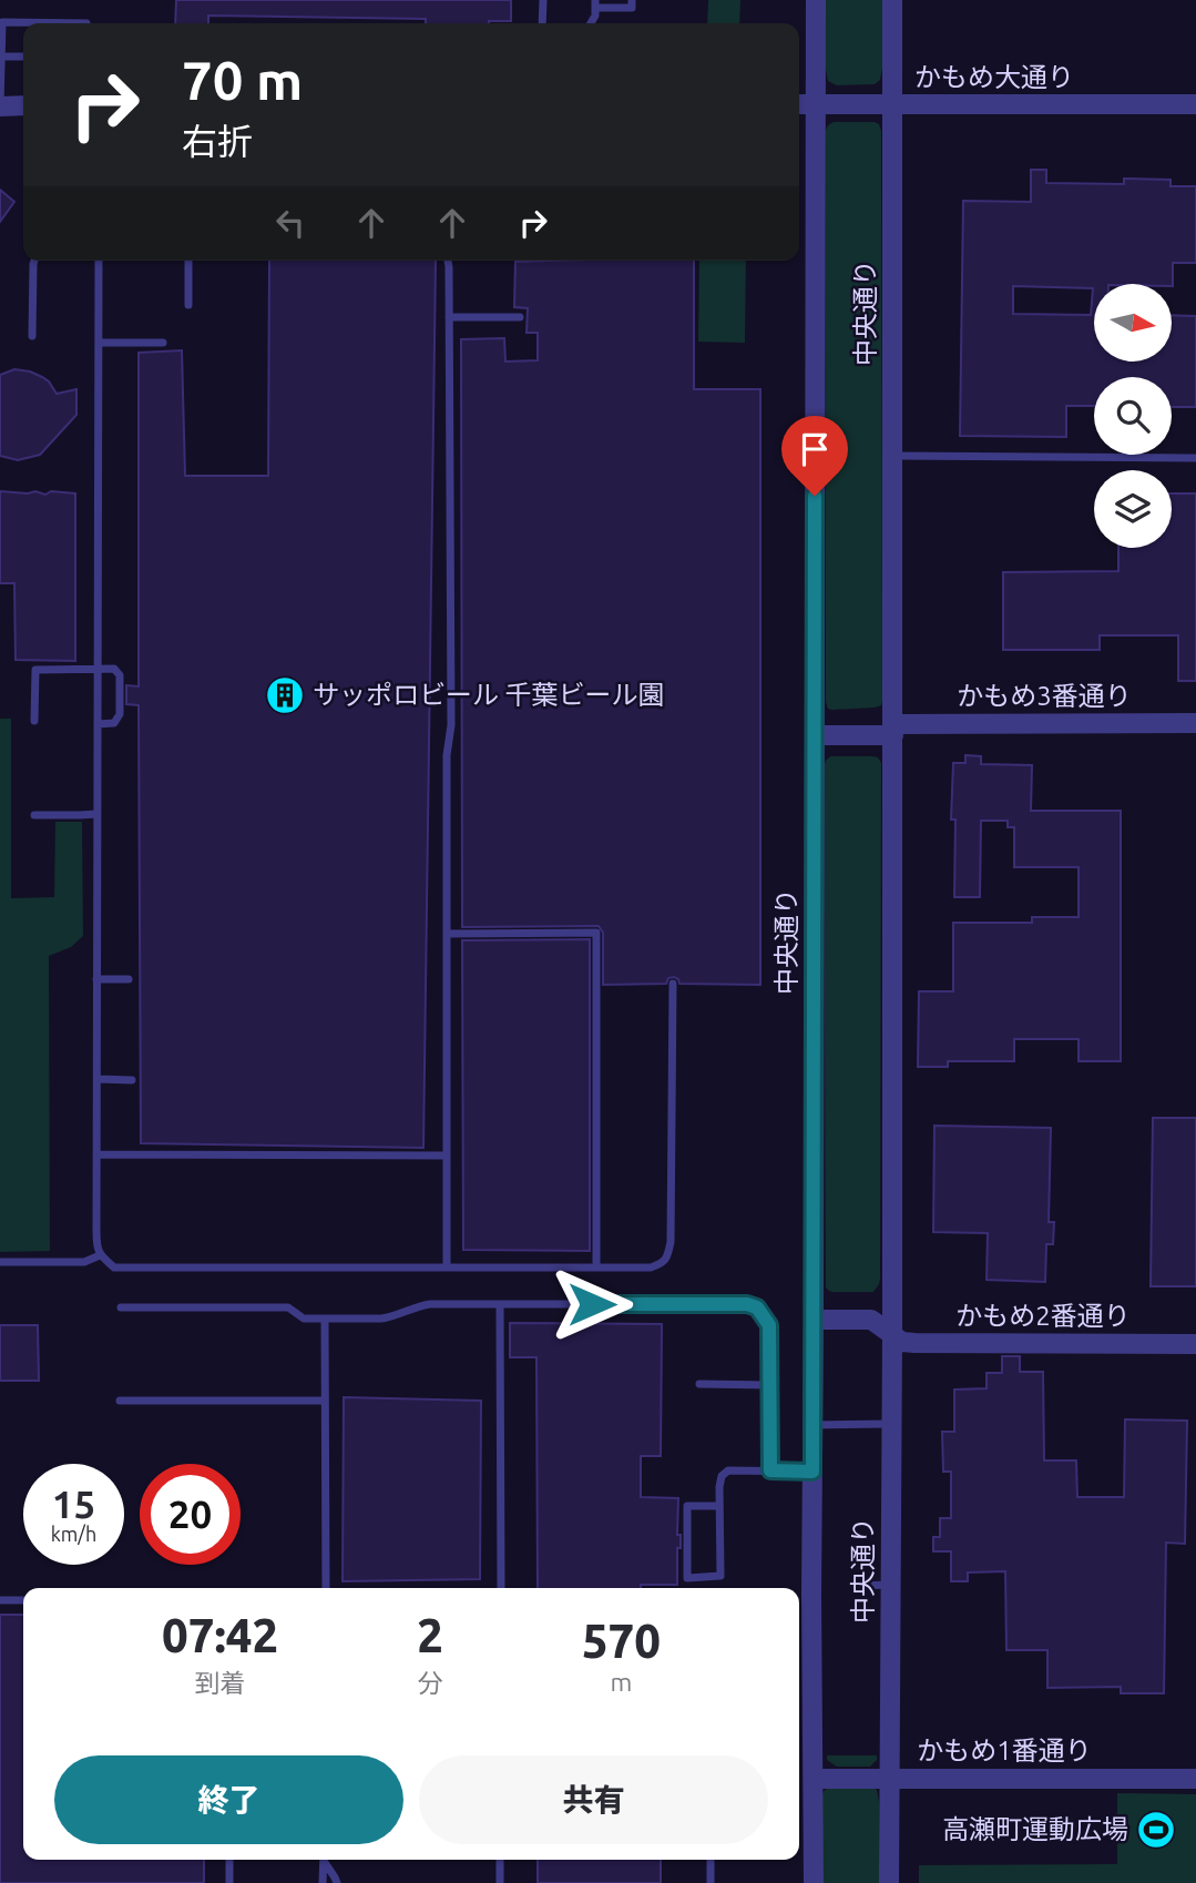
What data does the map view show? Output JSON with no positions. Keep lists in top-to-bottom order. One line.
{"streets":{"street":["かもめ大通り","中央通り","かもめ3番通り","かもめ2番通り","かもめ1番通り"]},"crossings":[["かもめ大通り","中央通り"],["中央通り","かもめ3番通り"],["中央通り","かもめ2番通り"],["中央通り","かもめ1番通り"]],"places":{"building":["サッポロビール 千葉ビール園"],"sports":["高瀬町運動広場"]},"north":"right","page":{"turn":["70 m","右折"],"speed":"15 km/h","limit":"20","eta":["07:42","到着","2","分","570","m"],"buttons":["終了","共有"]}}
